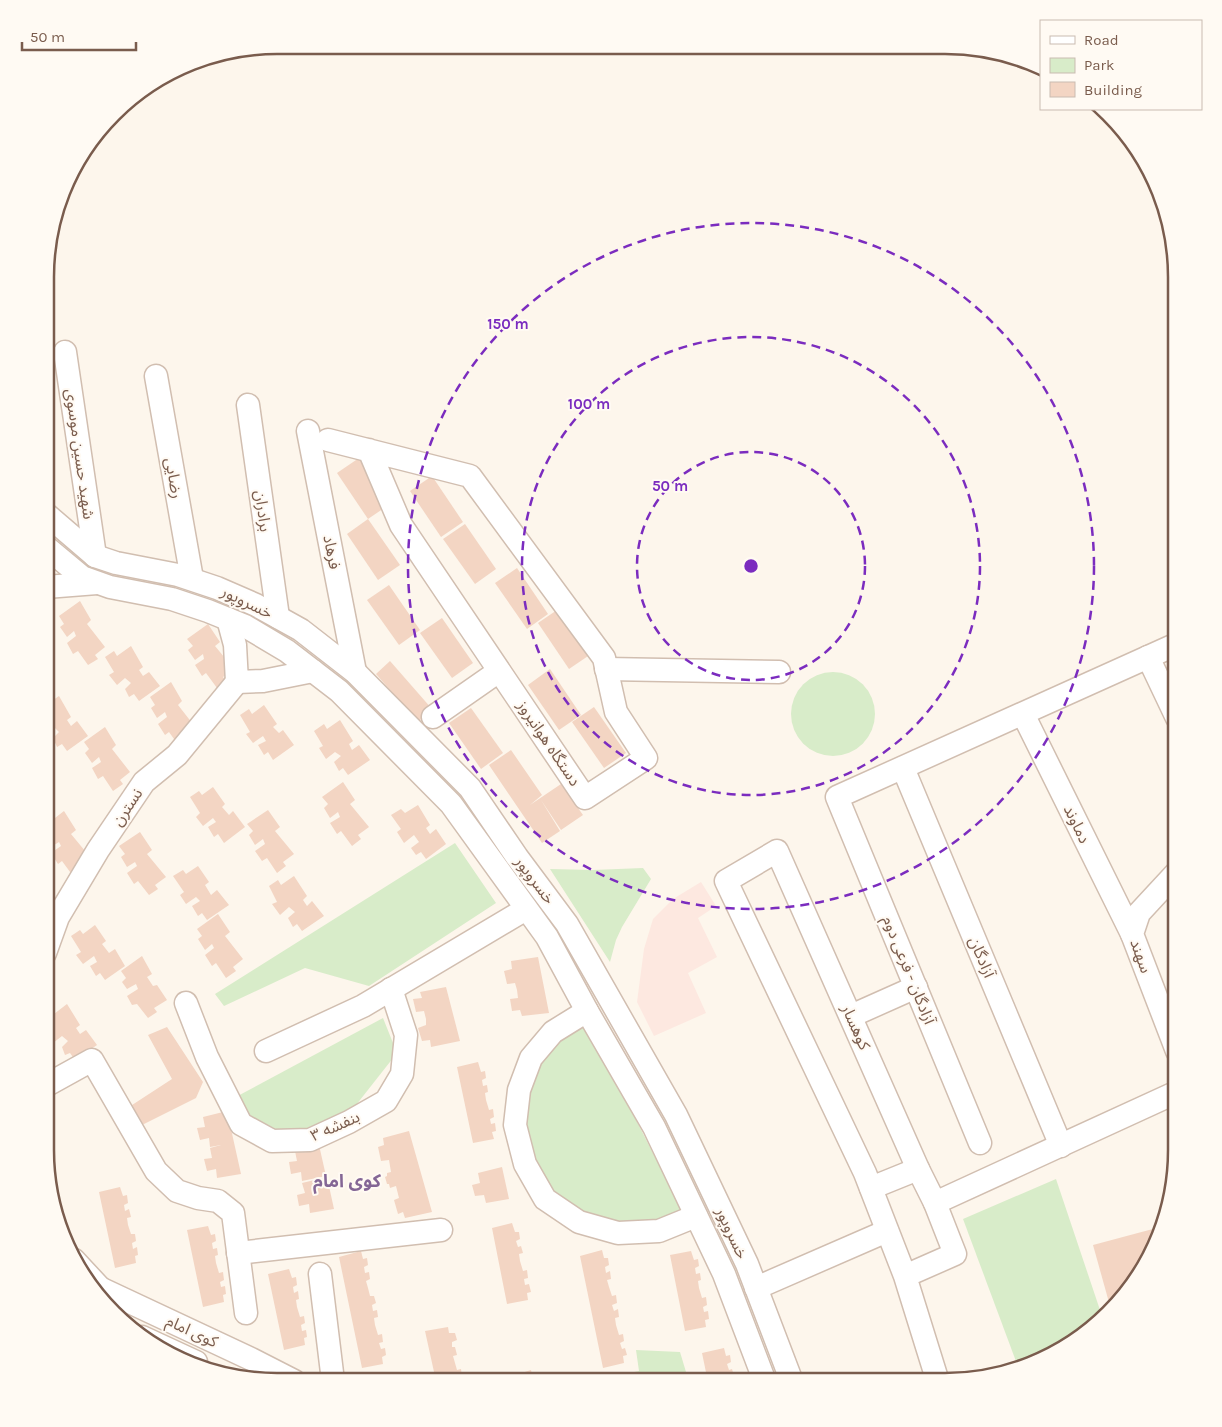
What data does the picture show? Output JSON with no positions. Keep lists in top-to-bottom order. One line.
{"streets":{"street":["شهید حسین موسوی","رضایی","برادران","فرهاد","خسروپور","دستگاه هوانیروز","نسترن","دماوند","سهند","آزادگان","آزادگان - فرعی دوم","کوهسار","بنفشه ۳","کوی امام"]},"crossings":[["شهید حسین موسوی","خسروپور"],["رضایی","خسروپور"],["برادران","خسروپور"],["فرهاد","خسروپور"],["دماوند","سهند"],["آزادگان","آزادگان - فرعی دوم"]],"districts":["کوی امام"],"legend":["Road","Park","Building"],"scale_bar":"50 m","rings":["150 m","100 m","50 m"]}
